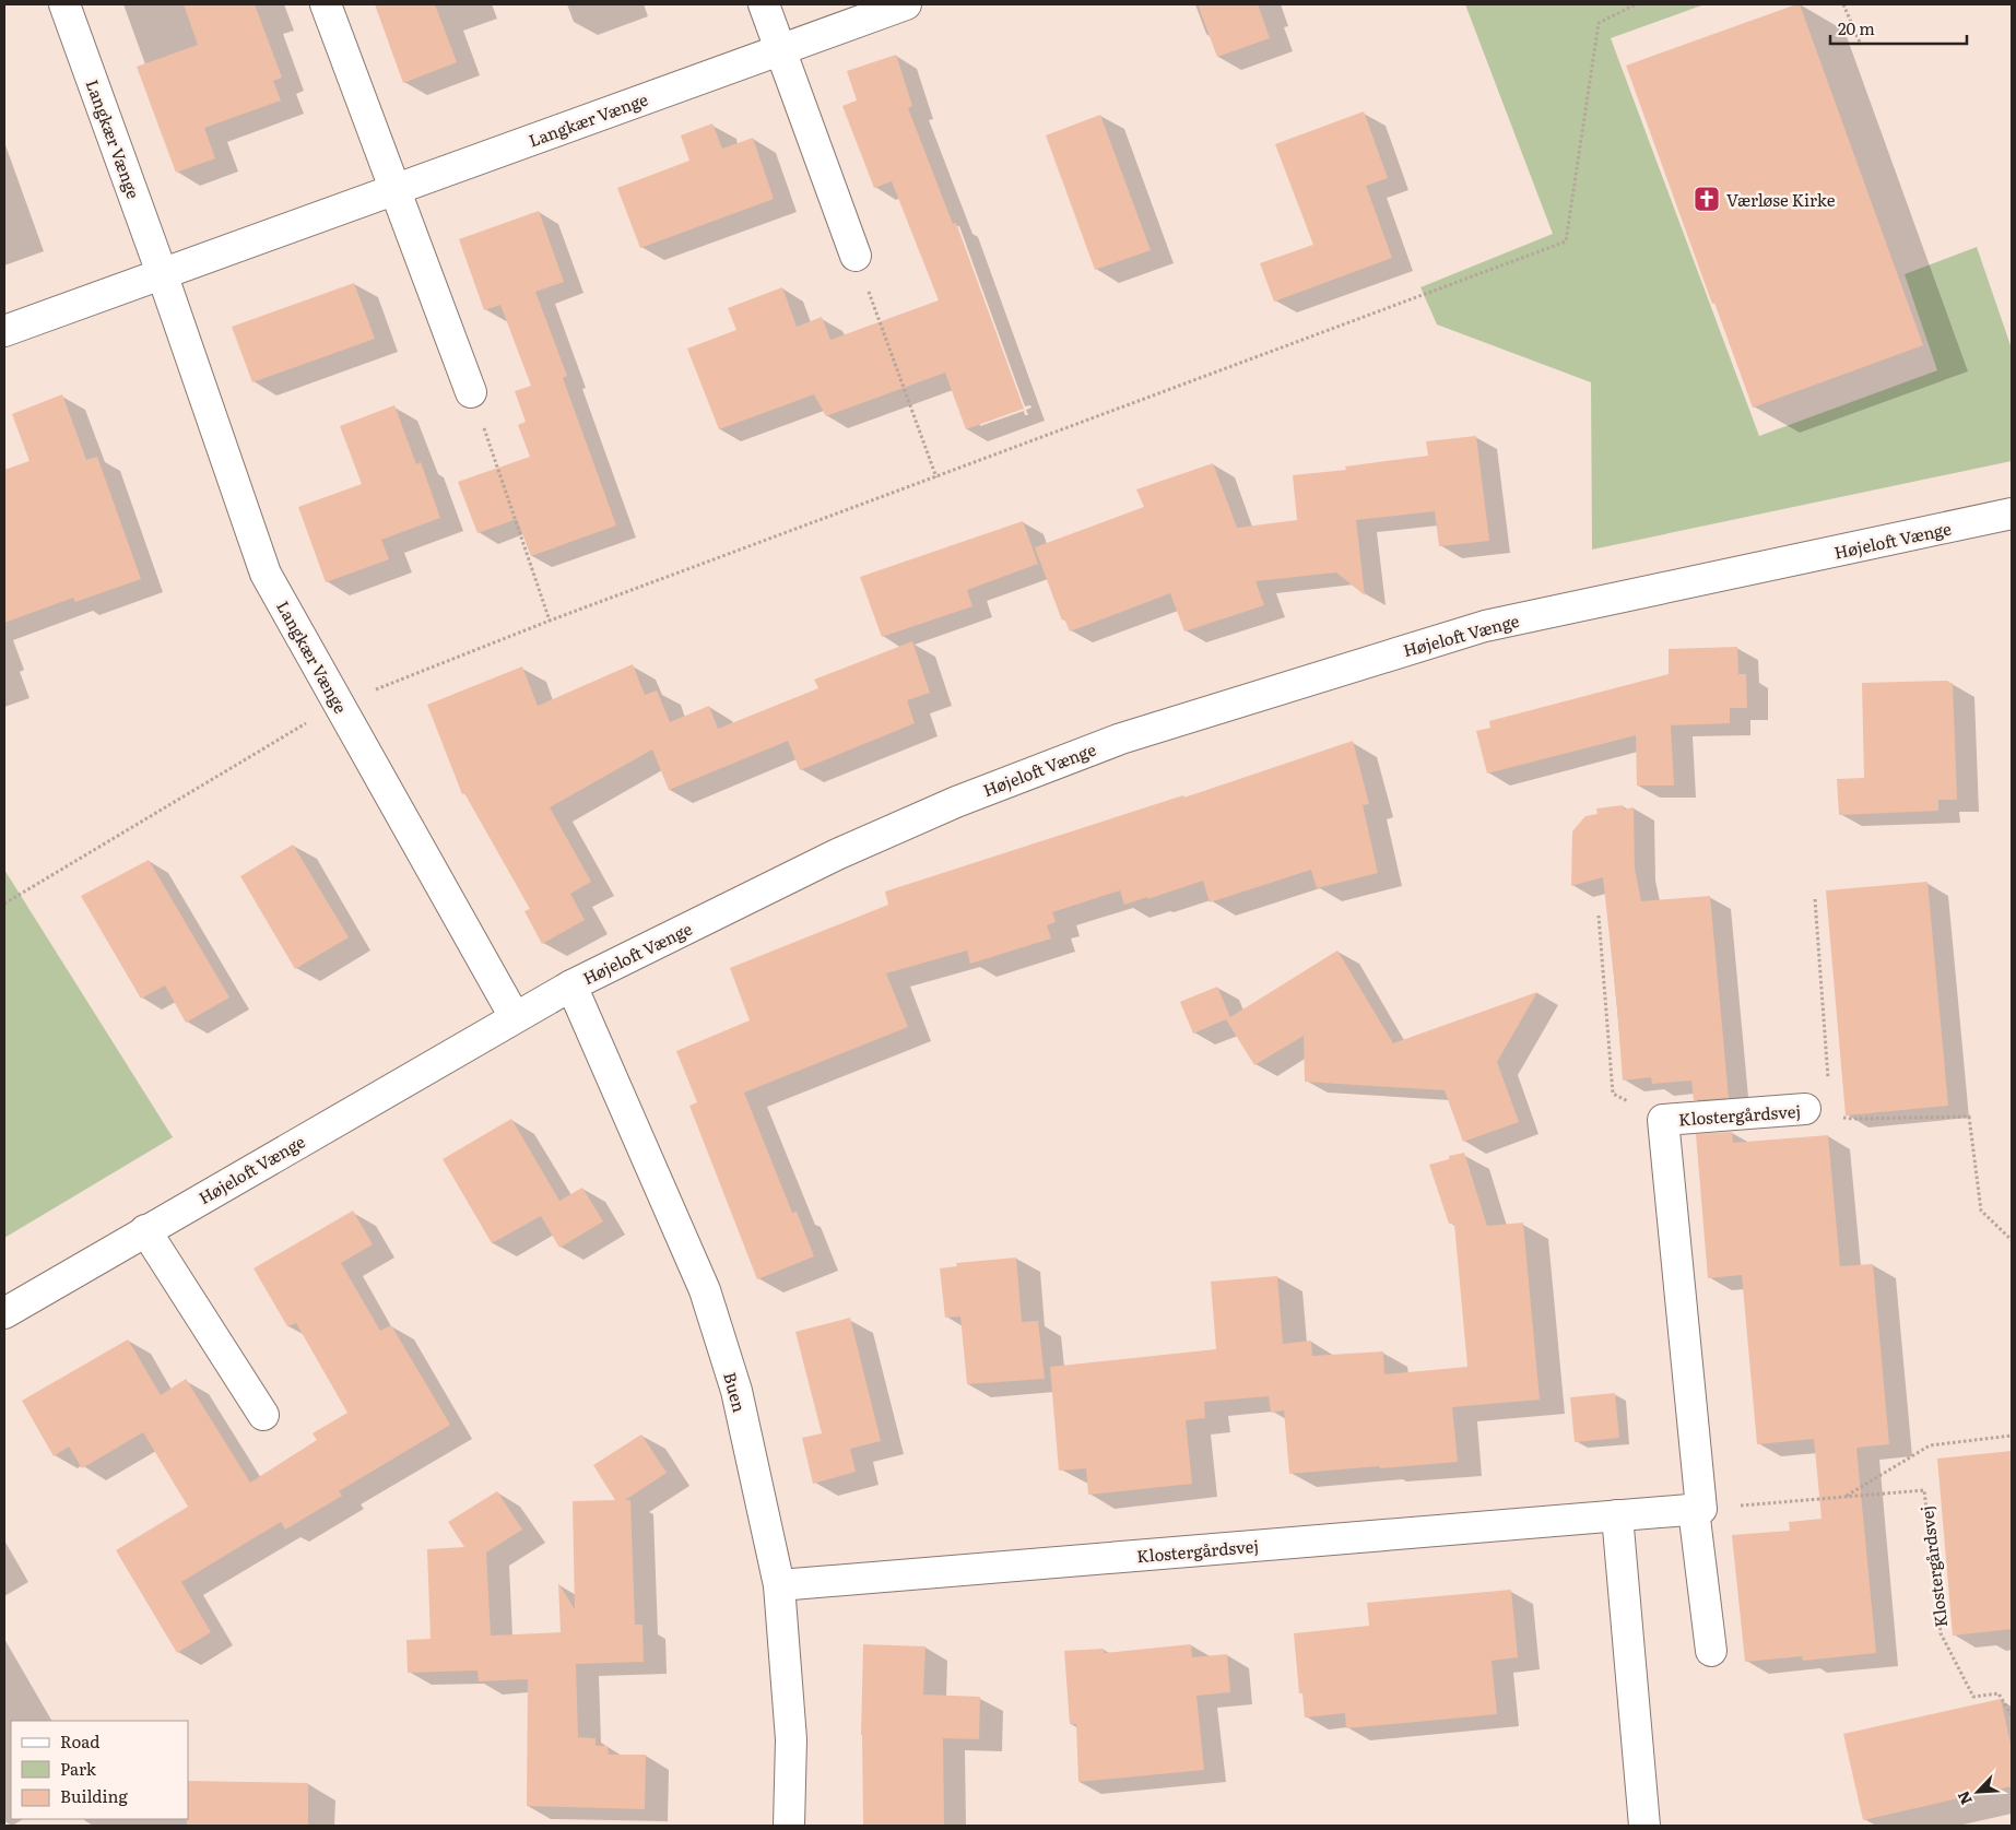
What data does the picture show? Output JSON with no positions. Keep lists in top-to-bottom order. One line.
{"streets":{"street":["Langkær Vænge","Højeloft Vænge","Klostergårdsvej","Buen"]},"crossings":[["Langkær Vænge","Højeloft Vænge"],["Højeloft Vænge","Buen"],["Klostergårdsvej","Buen"]],"places":{"church":["Værløse Kirke"]},"legend":["Road","Park","Building"],"scale_bar":"20 m","north":"bottom left"}
